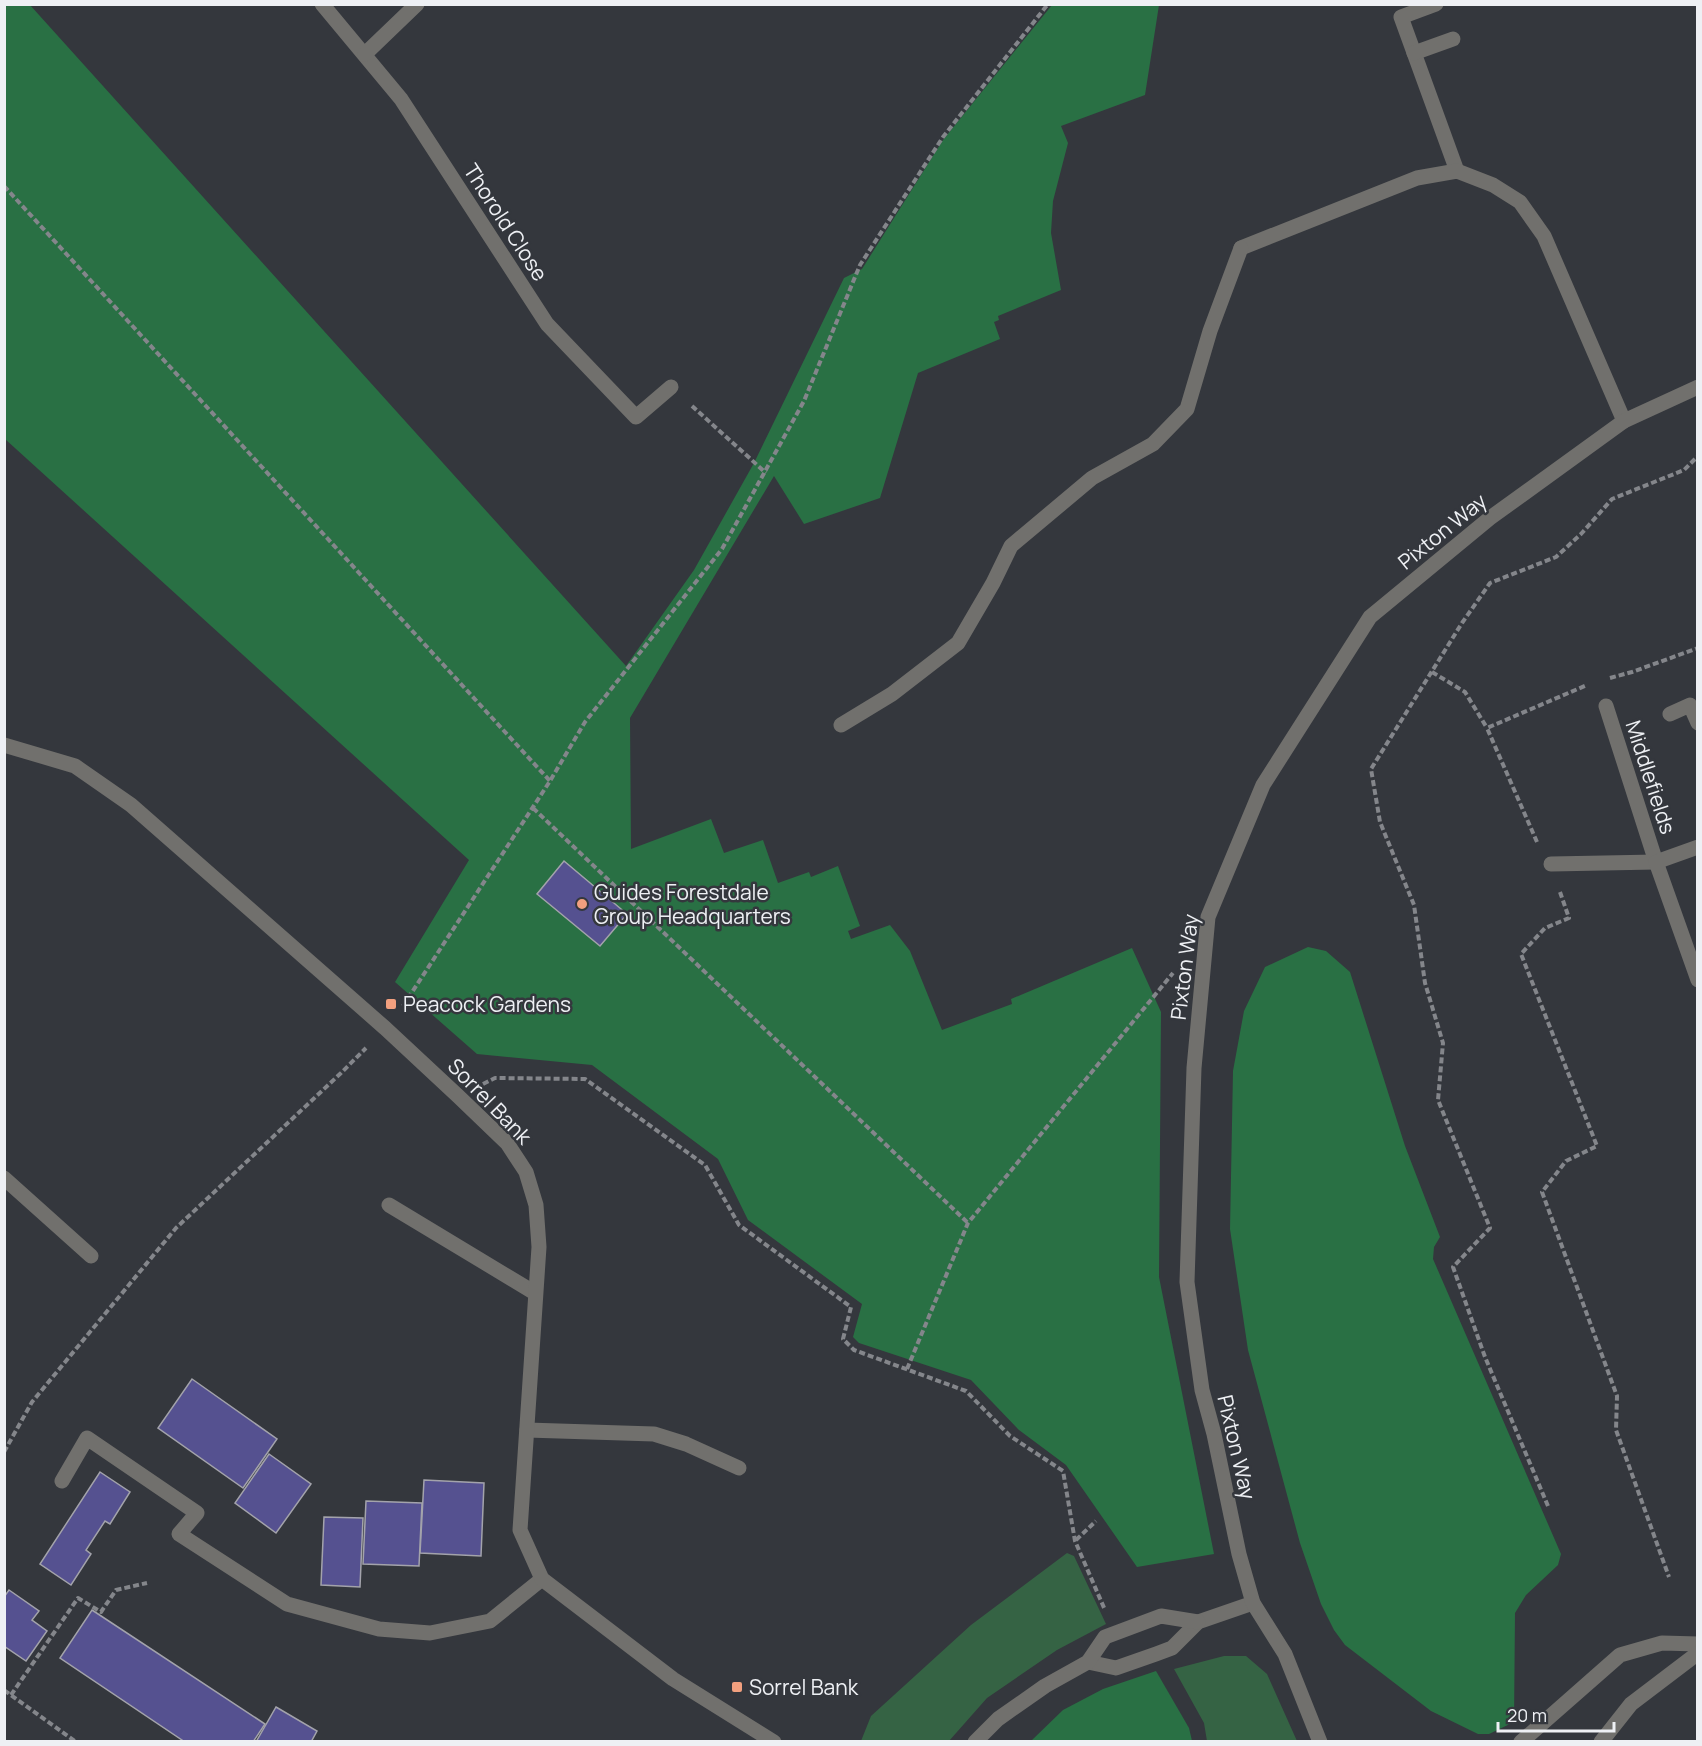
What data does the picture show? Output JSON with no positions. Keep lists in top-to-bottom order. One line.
{"streets":{"street":["Thorold Close","Pixton Way","Middlefields","Sorrel Bank"]},"places":{"other":["Guides Forestdale Group Headquarters"],"transit":["Peacock Gardens","Sorrel Bank"]},"scale_bar":"20 m"}
